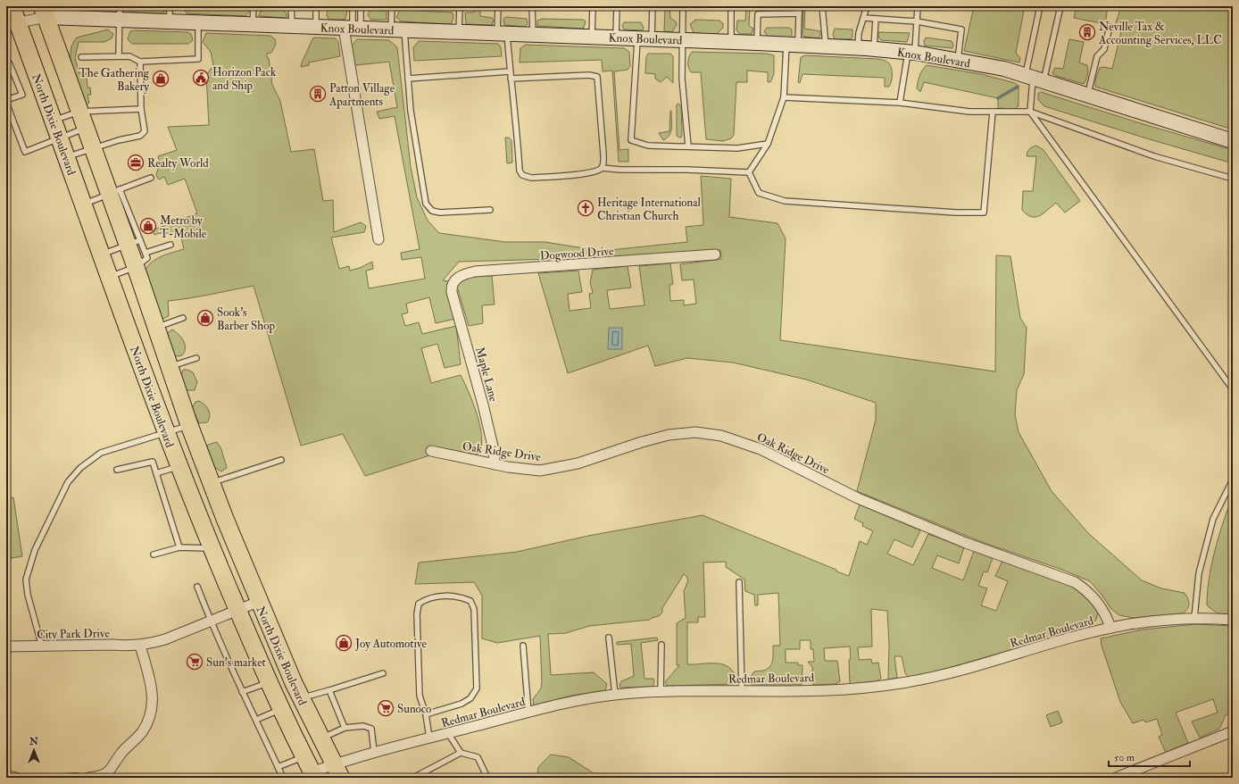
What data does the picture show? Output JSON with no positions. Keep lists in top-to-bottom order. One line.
{"streets":{"highway":["North Dixie Boulevard"],"main road":["Knox Boulevard"],"street":["Dogwood Drive","Maple Lane","Oak Ridge Drive","Redmar Boulevard","City Park Drive"]},"crossings":[["Knox Boulevard","North Dixie Boulevard"],["North Dixie Boulevard","Redmar Boulevard"],["North Dixie Boulevard","City Park Drive"],["Dogwood Drive","Maple Lane"],["Maple Lane","Oak Ridge Drive"],["Oak Ridge Drive","Redmar Boulevard"]],"places":{"building":["Neville Tax & Accounting Services, LLC","Patton Village Apartments"],"public building":["Horizon Pack and Ship"],"shop":["The Gathering Bakery","Metro by T-Mobile","Sook's Barber Shop","Joy Automotive"],"office":["Realty World"],"church":["Heritage International Christian Church"],"supermarket":["Sun’s market","Sunoco"]},"scale_bar":"50 m","north":"top"}
